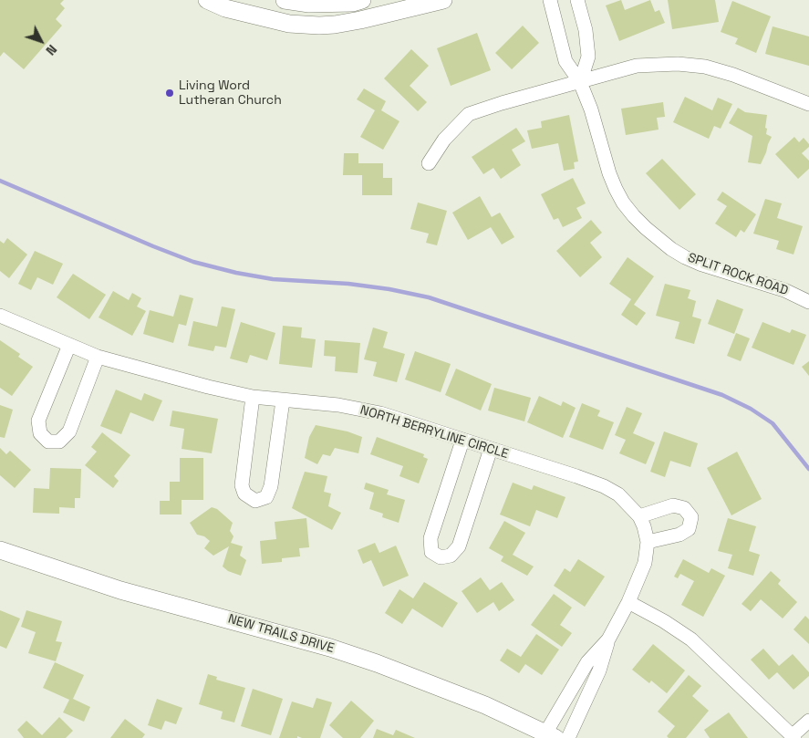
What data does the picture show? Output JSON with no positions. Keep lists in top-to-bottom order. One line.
{"streets":{"street":["SPLIT ROCK ROAD","NORTH BERRYLINE CIRCLE","NEW TRAILS DRIVE"]},"crossings":[["NORTH BERRYLINE CIRCLE","NEW TRAILS DRIVE"]],"places":["Living Word Lutheran Church"],"north":"bottom right"}
